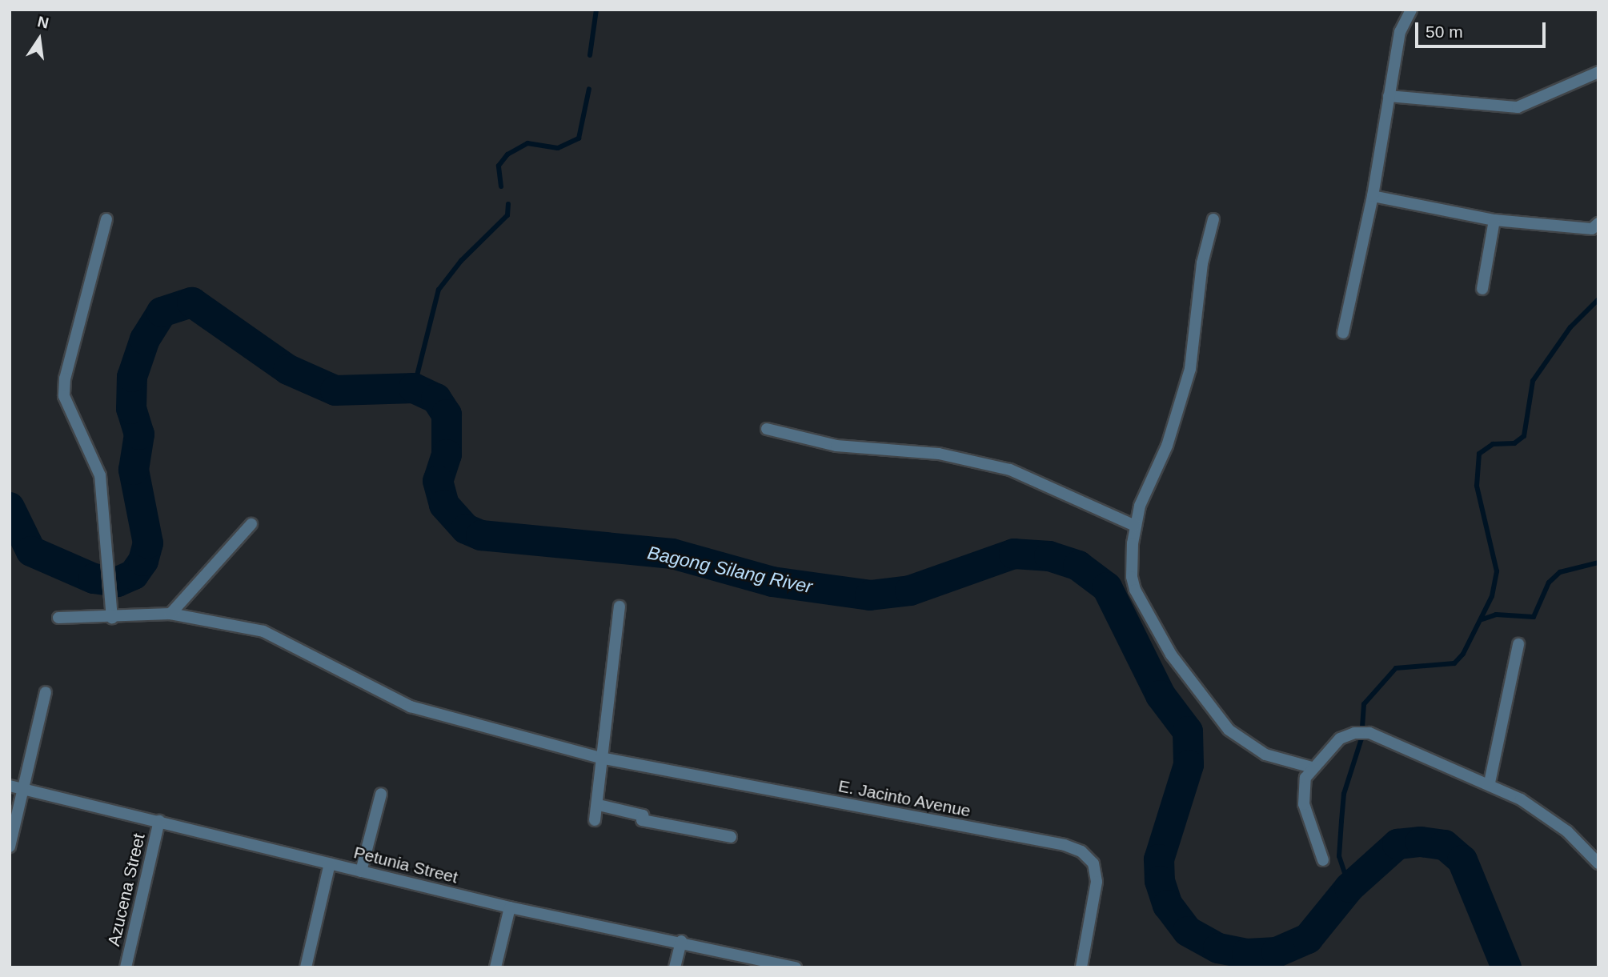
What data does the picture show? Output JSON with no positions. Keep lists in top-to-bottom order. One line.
{"streets":{"street":["E. Jacinto Avenue","Petunia Street","Azucena Street"]},"crossings":[["Petunia Street","Azucena Street"]],"water":["Bagong Silang River"],"scale_bar":"50 m","north":"top"}
